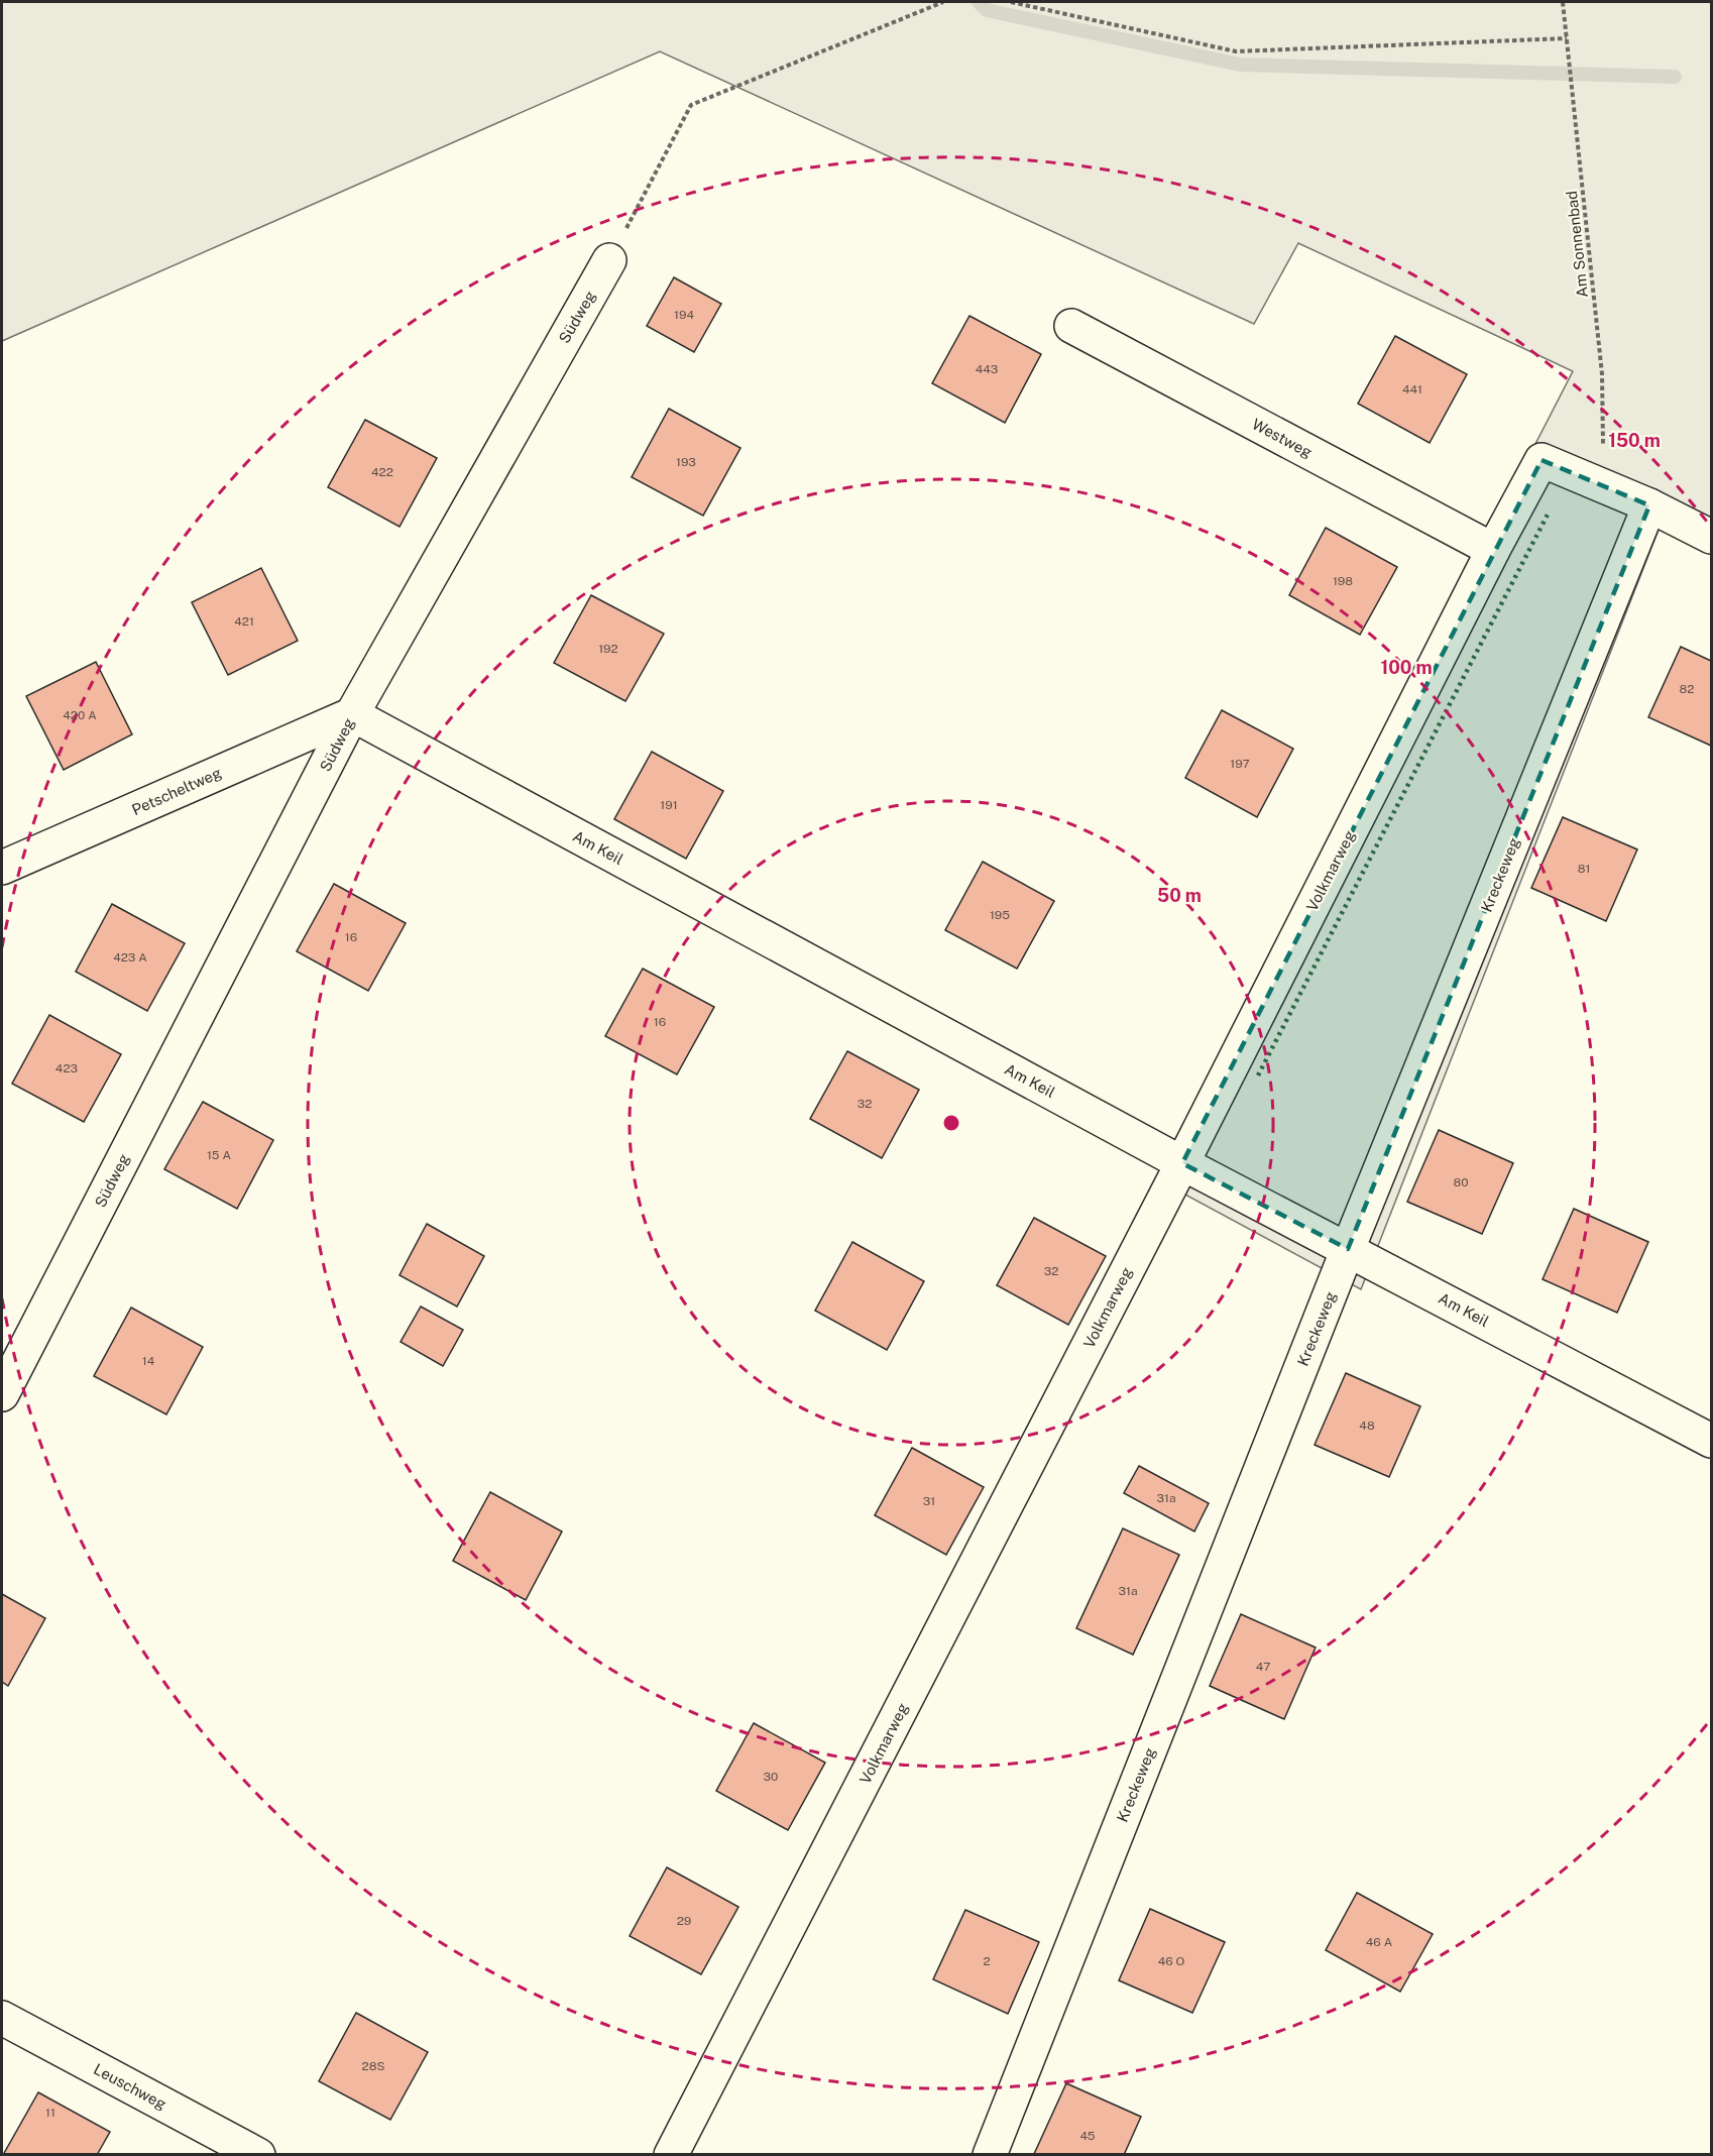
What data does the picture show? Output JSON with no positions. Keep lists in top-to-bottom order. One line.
{"streets":{"street":["Südweg","Westweg","Petscheltweg","Am Keil","Volkmarweg","Kreckeweg","Leuschweg"],"path":["Am Sonnenbad"]},"crossings":[["Am Sonnenbad","Volkmarweg"],["Südweg","Petscheltweg"],["Südweg","Am Keil"],["Westweg","Volkmarweg"],["Petscheltweg","Am Keil"],["Am Keil","Volkmarweg"],["Am Keil","Kreckeweg"]],"house_numbers":["194","443","441","193","422","198","421","192","82","420 A","197","191","81","195","16","423 A","16","423","32","15 A","80","32","14","48","31a","31","31a","47","30","29","46 A","2","46 O","28S","11","45"],"rings":["150 m","100 m","50 m"]}
